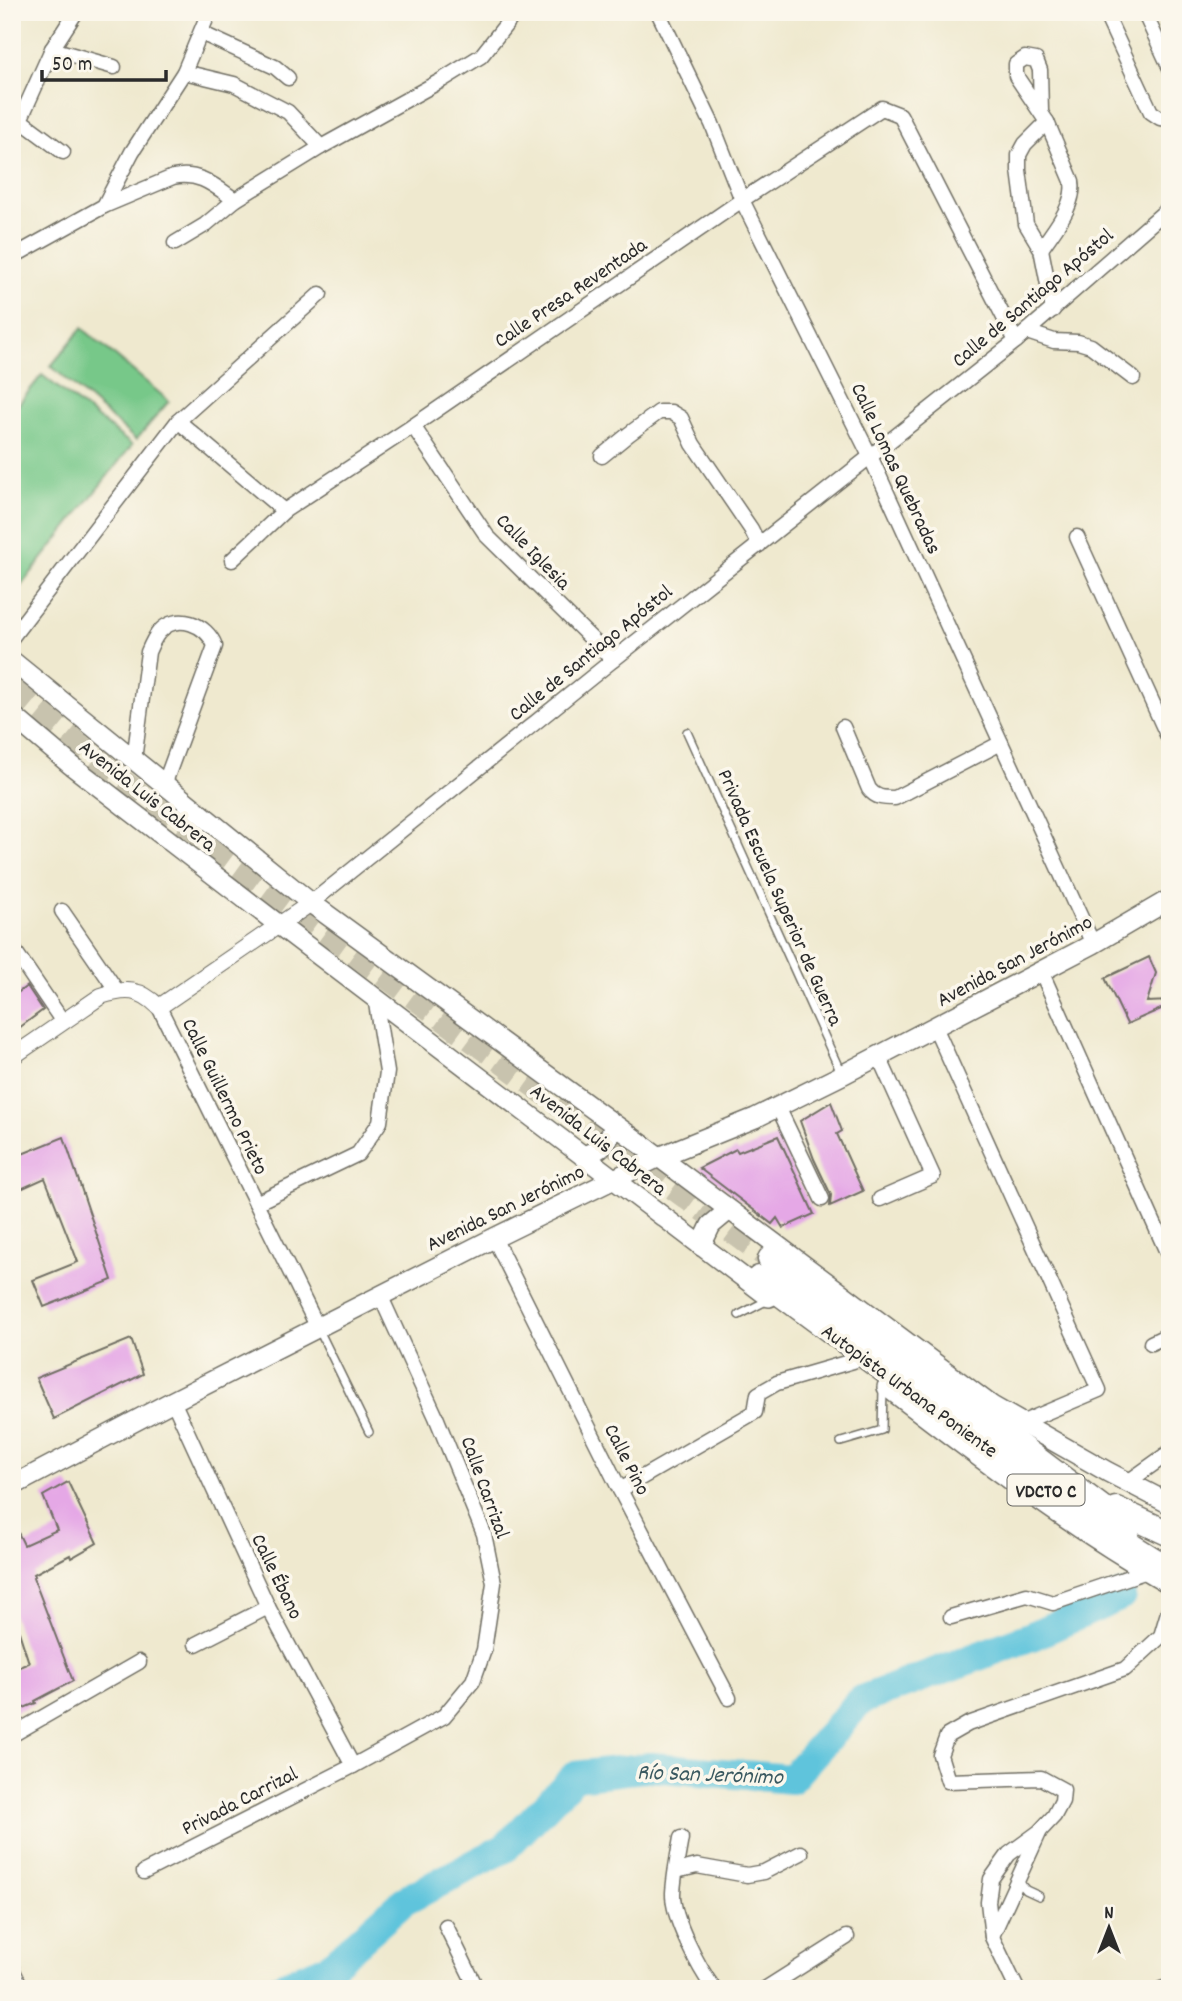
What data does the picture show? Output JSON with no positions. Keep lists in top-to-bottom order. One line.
{"streets":{"highway":["Autopista Urbana Poniente","VDCTO C"],"main road":["Avenida Luis Cabrera","Avenida San Jerónimo"],"street":["Calle Presa Reventada","Calle de Santiago Apóstol","Calle Lomas Quebradas","Calle Iglesia","Calle Guillermo Prieto","Calle Pino","Calle Carrizal","Calle Ébano","Privada Carrizal"],"lane":["Privada Escuela Superior de Guerra"]},"crossings":[["Calle Presa Reventada","Calle de Santiago Apóstol"],["Calle Presa Reventada","Calle Lomas Quebradas"],["Calle Presa Reventada","Calle Iglesia"],["Calle de Santiago Apóstol","Calle Lomas Quebradas"],["Calle de Santiago Apóstol","Calle Iglesia"],["Calle de Santiago Apóstol","Avenida Luis Cabrera"],["Calle de Santiago Apóstol","Calle Guillermo Prieto"],["Calle Lomas Quebradas","Avenida San Jerónimo"],["Avenida Luis Cabrera","Avenida San Jerónimo"],["Avenida Luis Cabrera","Calle Guillermo Prieto"],["Avenida Luis Cabrera","Autopista Urbana Poniente"],["Privada Escuela Superior de Guerra","Avenida San Jerónimo"],["Avenida San Jerónimo","Calle Guillermo Prieto"],["Avenida San Jerónimo","Calle Pino"],["Avenida San Jerónimo","Calle Carrizal"],["Avenida San Jerónimo","Calle Ébano"],["Calle Carrizal","Calle Ébano"],["Calle Carrizal","Privada Carrizal"],["Calle Ébano","Privada Carrizal"]],"water":["Río San Jerónimo"],"scale_bar":"50 m","north":"top"}
